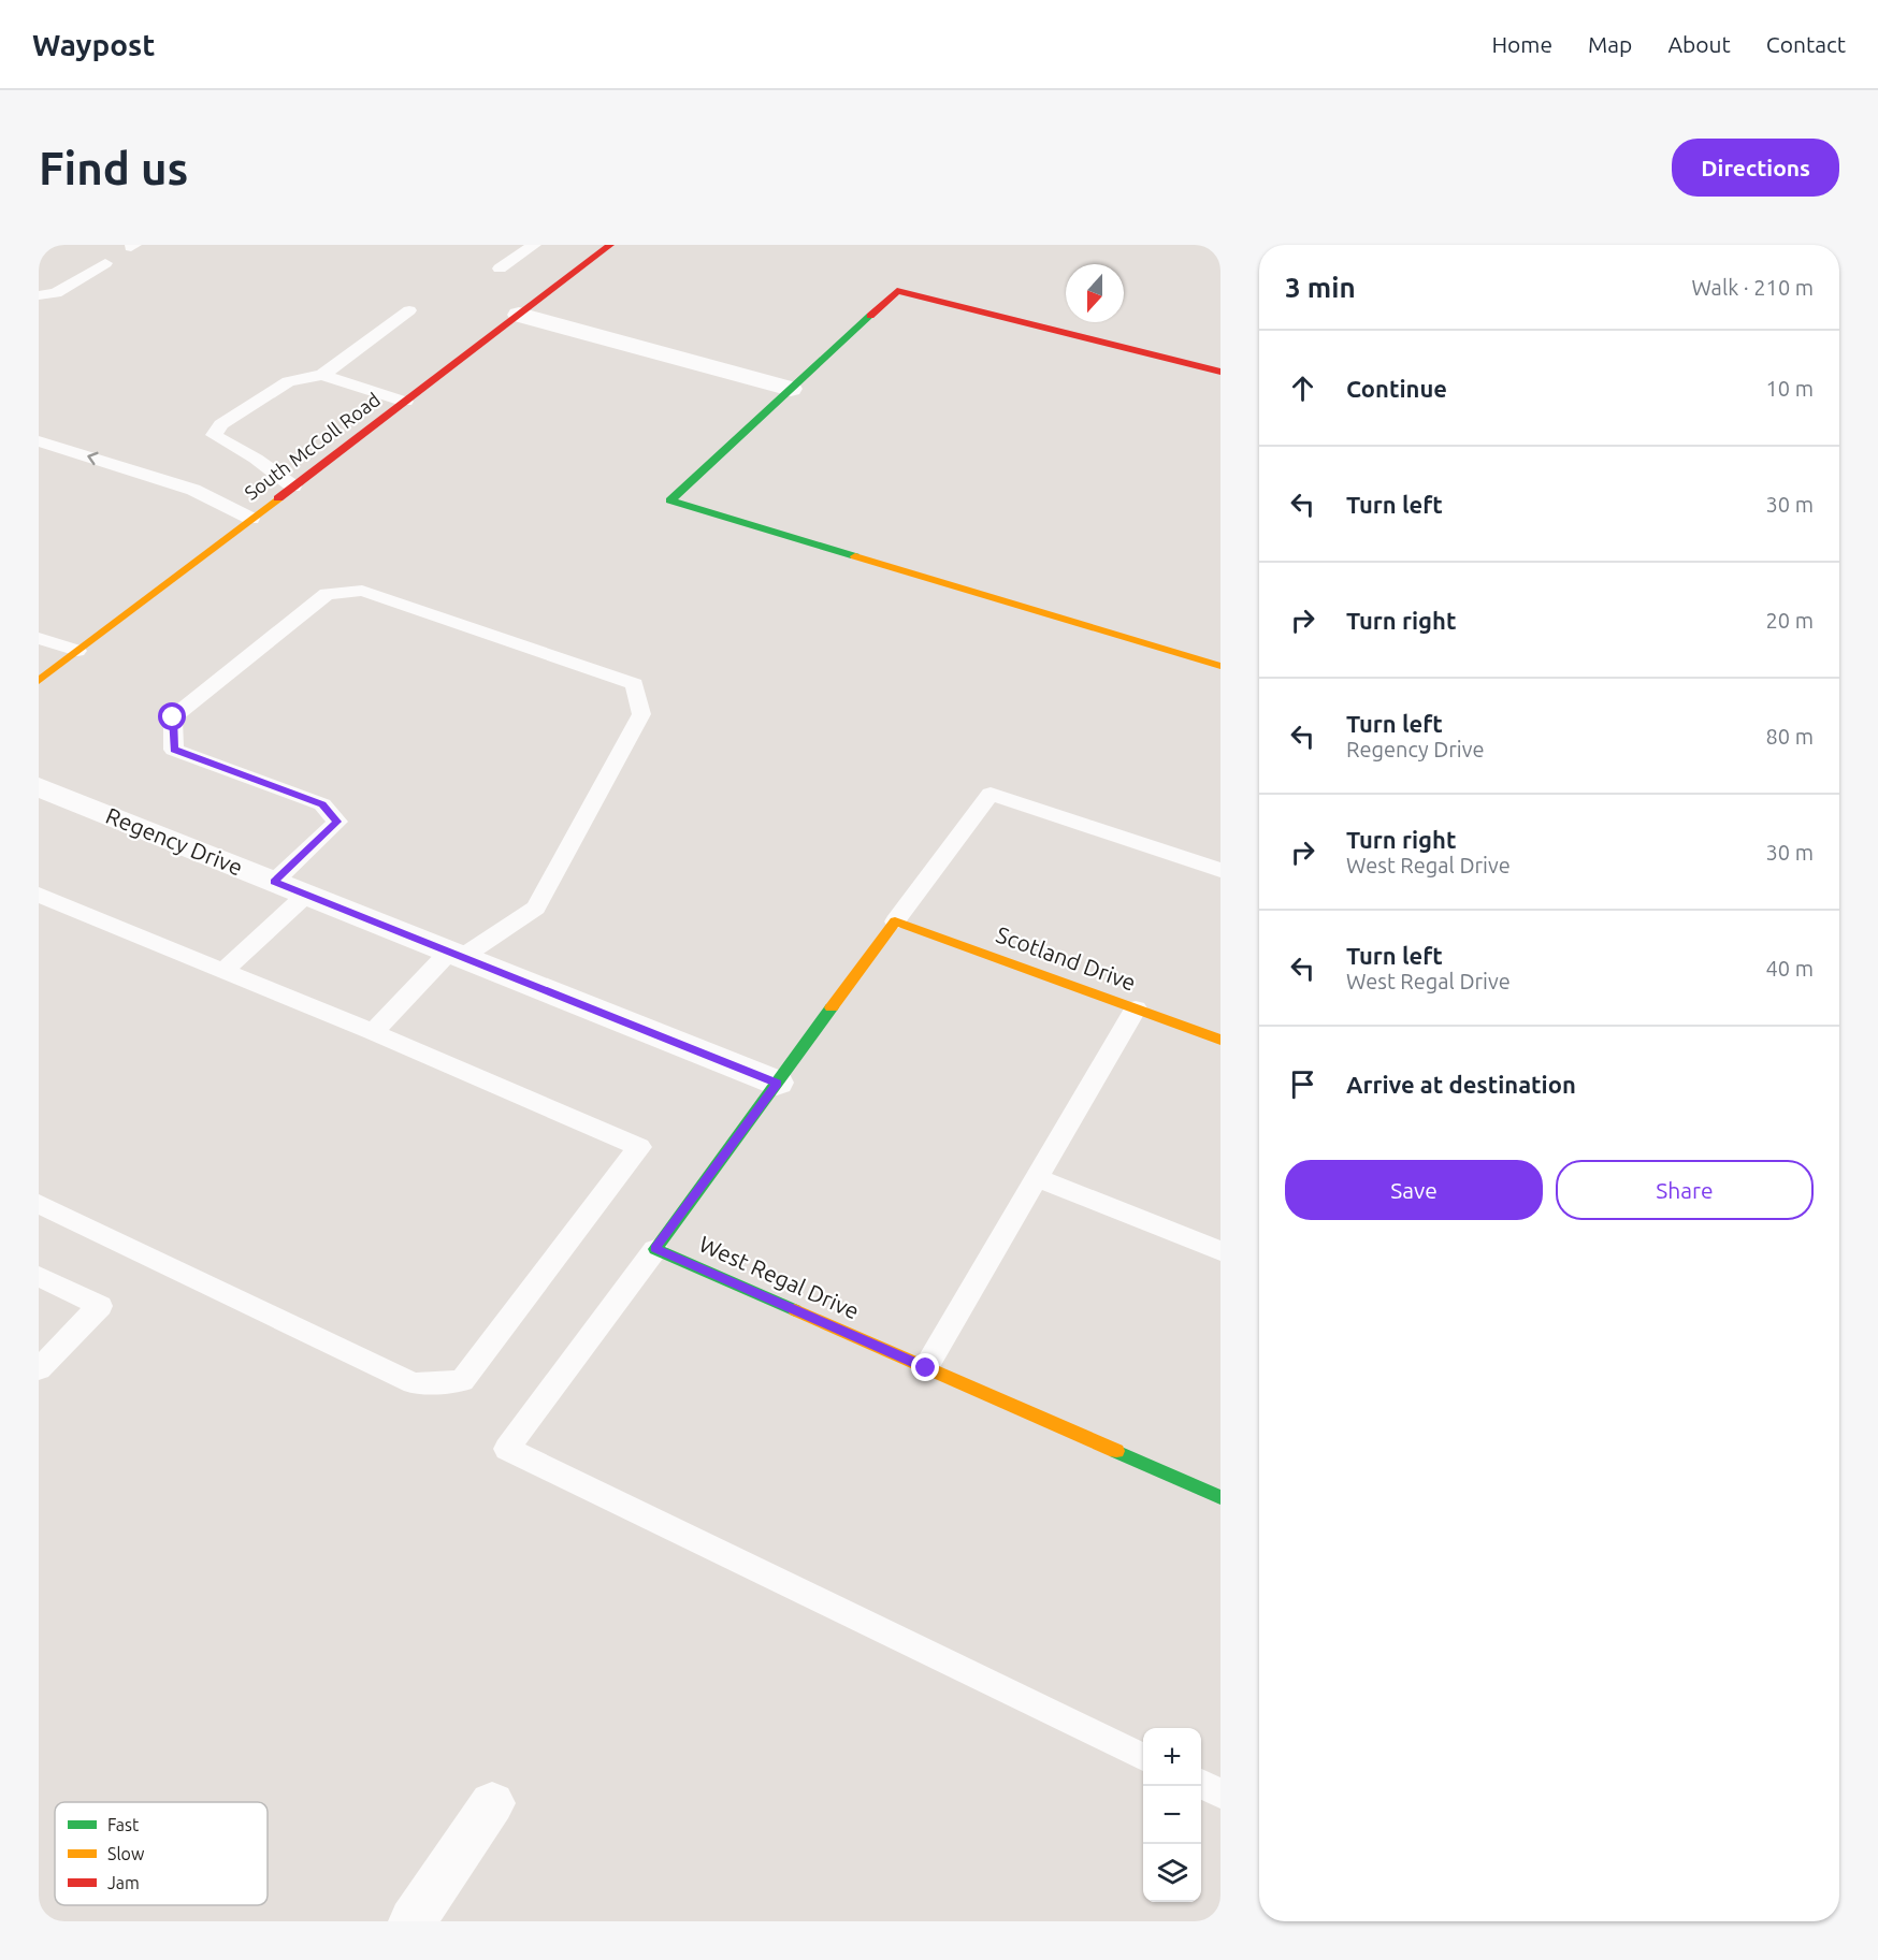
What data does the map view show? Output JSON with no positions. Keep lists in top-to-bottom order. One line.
{"streets":{"street":["South McColl Road","Regency Drive","Scotland Drive","West Regal Drive"]},"crossings":[["Regency Drive","West Regal Drive"],["Scotland Drive","West Regal Drive"]],"legend":["Fast","Slow","Jam"],"north":"bottom","page":{"header":"Waypost","nav":["Home","Map","About","Contact"],"buttons":["Directions",["Save","Share"]],"title":"Find us","heading":["3 min","Walk · 210 m"],"list":[["Continue","10 m"],["Turn left","30 m"],["Turn right","20 m"],["Turn left","Regency Drive","80 m"],["Turn right","West Regal Drive","30 m"],["Turn left","West Regal Drive","40 m"],"Arrive at destination"],"map_buttons":["+","−"]}}
